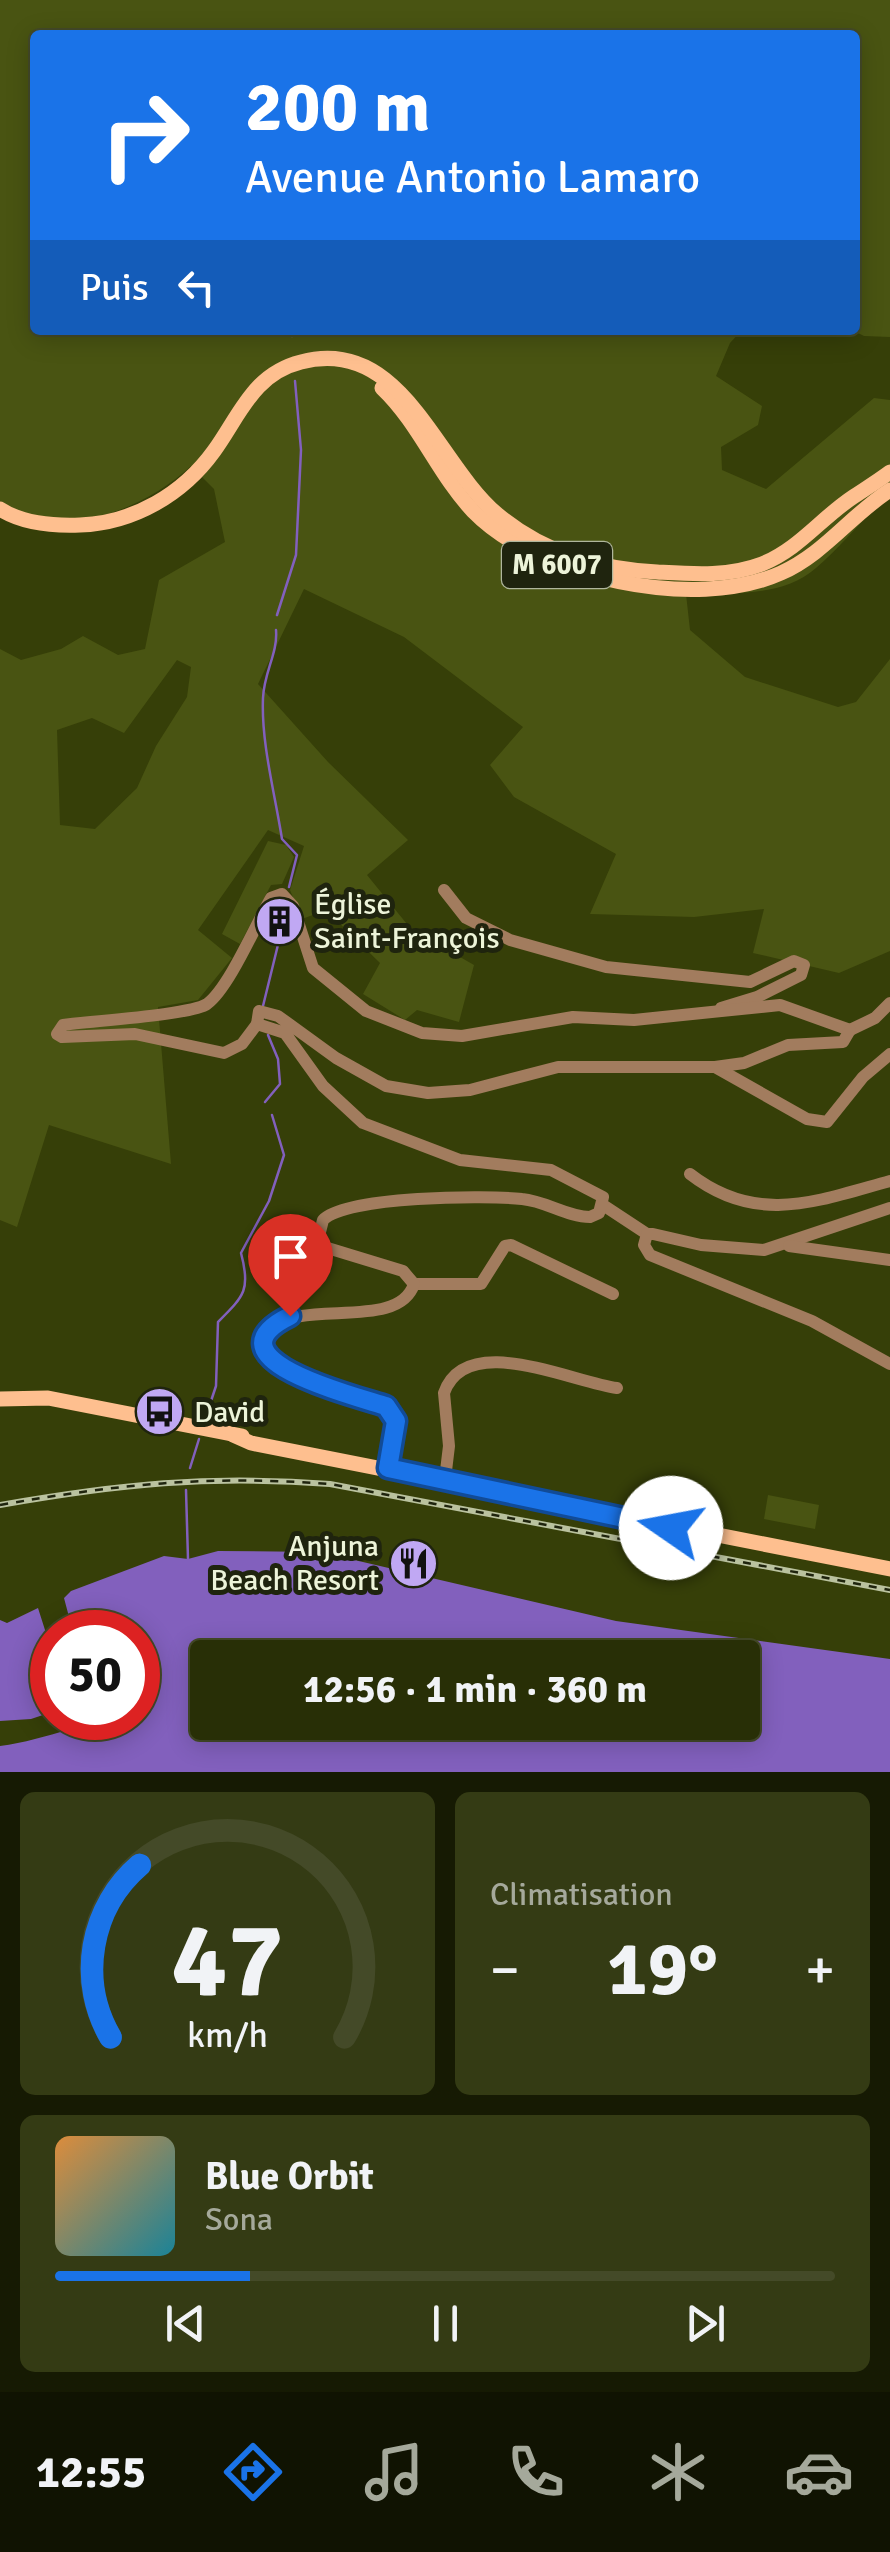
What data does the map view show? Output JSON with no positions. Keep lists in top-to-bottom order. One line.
{"streets":{"main road":["M 6007"]},"places":{"building":["Église Saint-François"],"bus stop":["David"],"restaurant":["Anjuna Beach Resort"]},"page":{"turn":["200 m","Avenue Antonio Lamaro"],"then":"Puis","limit":"50","trip":"12:56 · 1 min · 360 m","tile":"Climatisation","heat":["−","19°","+"],"song":["Blue Orbit","Sona"],"tabs":"12:55","gauge":["47","km/h"]}}
